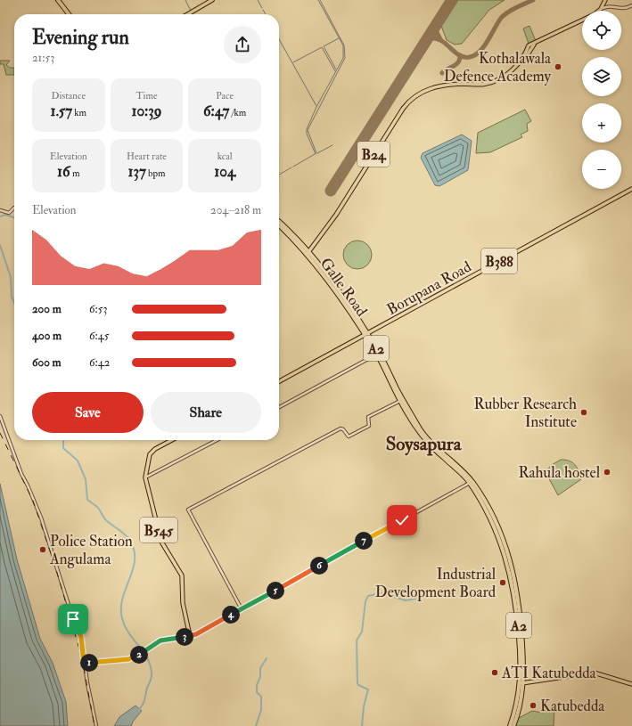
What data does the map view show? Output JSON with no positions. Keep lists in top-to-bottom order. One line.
{"streets":{"highway":["Galle Road","A2"],"main road":["B24","B388","Borupana Road","B545"]},"crossings":[["B24","Galle Road"],["Galle Road","Borupana Road"],["Galle Road","A2"]],"districts":["Soysapura"],"places":["Kothalawala Defence Academy","Rubber Research Institute","Rahula hostel","Police Station Angulama","Industrial Development Board","ATI Katubedda","Katubedda"],"page":{"map_buttons":["+","−"],"heading":["Evening run","21:53"],"stats":[["Distance","1.57 km"],["Time","10:39"],["Pace","6:47 /km"],["Elevation","16 m"],["Heart rate","137 bpm"],["kcal","104"]],"chart":["Elevation","204–218 m"],"list":[{"name":"200 m","note":"6:53"},{"name":"400 m","note":"6:45"},{"name":"600 m","note":"6:42"}],"buttons":["Save","Share"],"pins":["7","6","5","4","3","2","1"]}}
